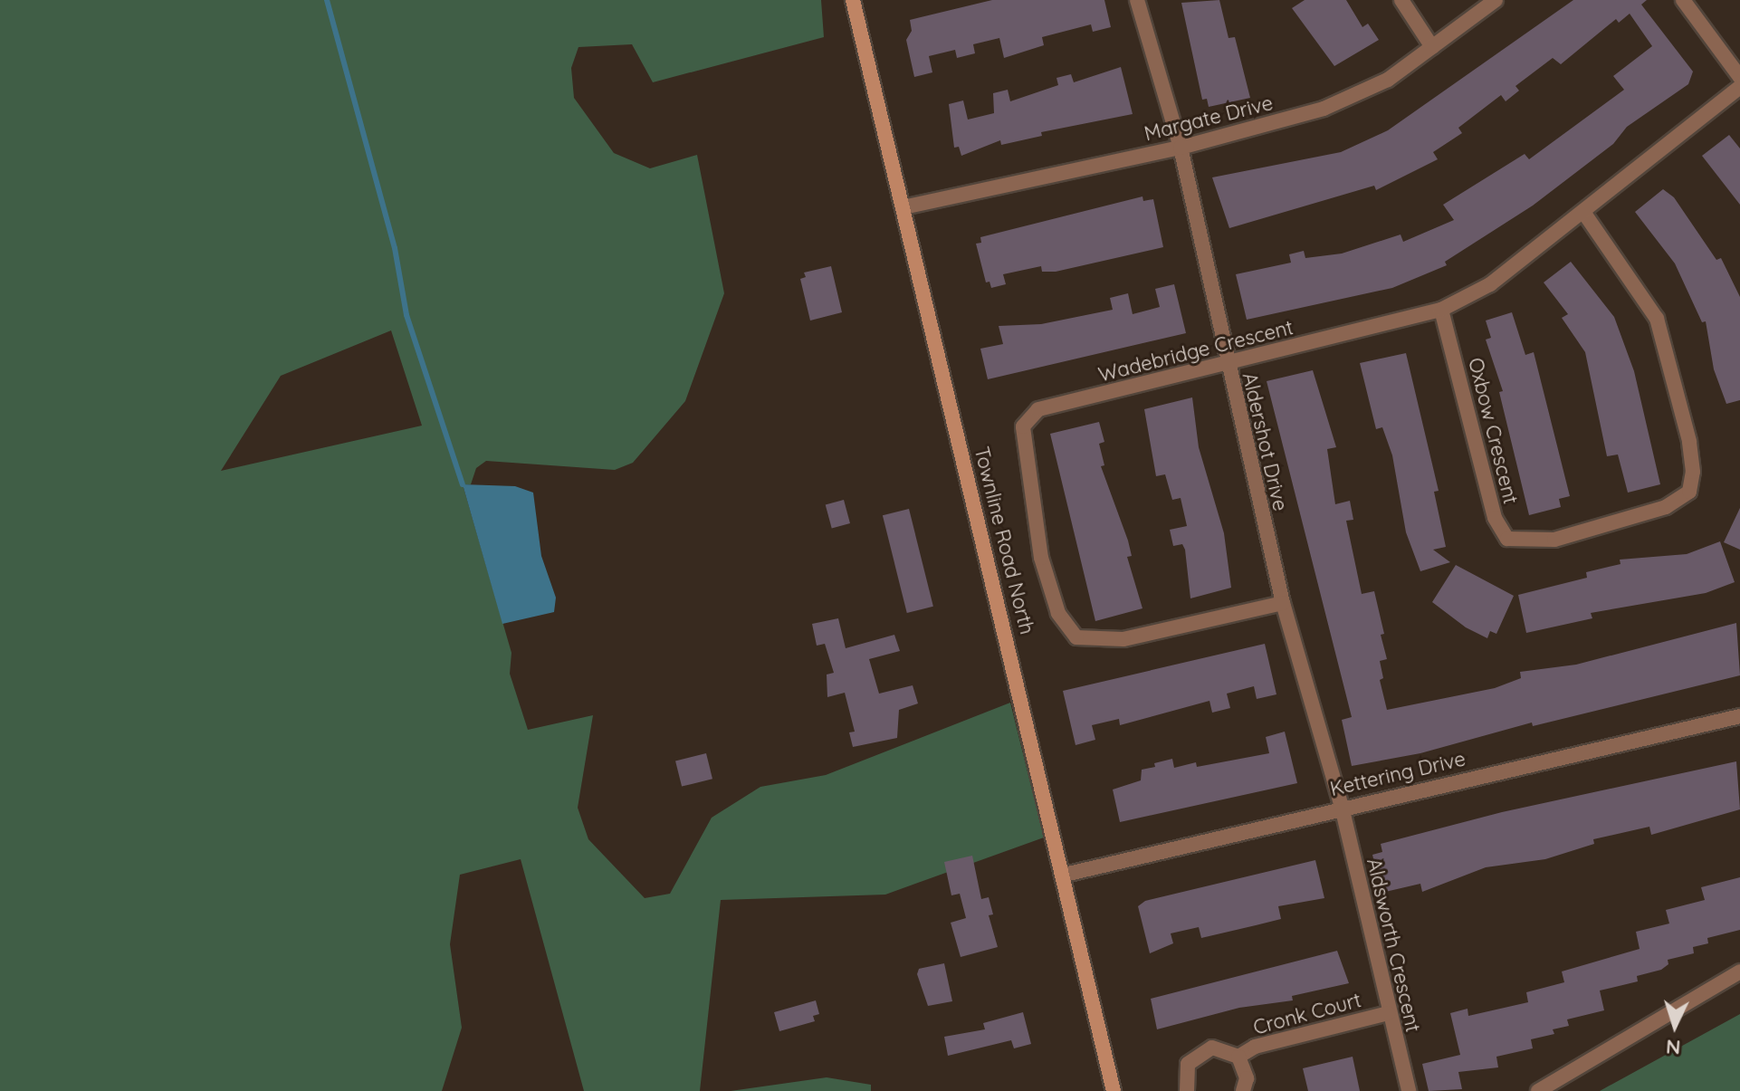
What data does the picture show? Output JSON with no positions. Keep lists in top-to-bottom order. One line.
{"streets":{"main road":["Townline Road North"],"street":["Margate Drive","Wadebridge Crescent","Oxbow Crescent","Aldershot Drive","Kettering Drive","Aldsworth Crescent","Cronk Court"]},"crossings":[["Margate Drive","Aldershot Drive"],["Margate Drive","Townline Road North"],["Wadebridge Crescent","Oxbow Crescent"],["Wadebridge Crescent","Aldershot Drive"],["Aldershot Drive","Kettering Drive"],["Aldershot Drive","Aldsworth Crescent"],["Townline Road North","Kettering Drive"],["Kettering Drive","Aldsworth Crescent"],["Aldsworth Crescent","Cronk Court"]],"north":"bottom"}
